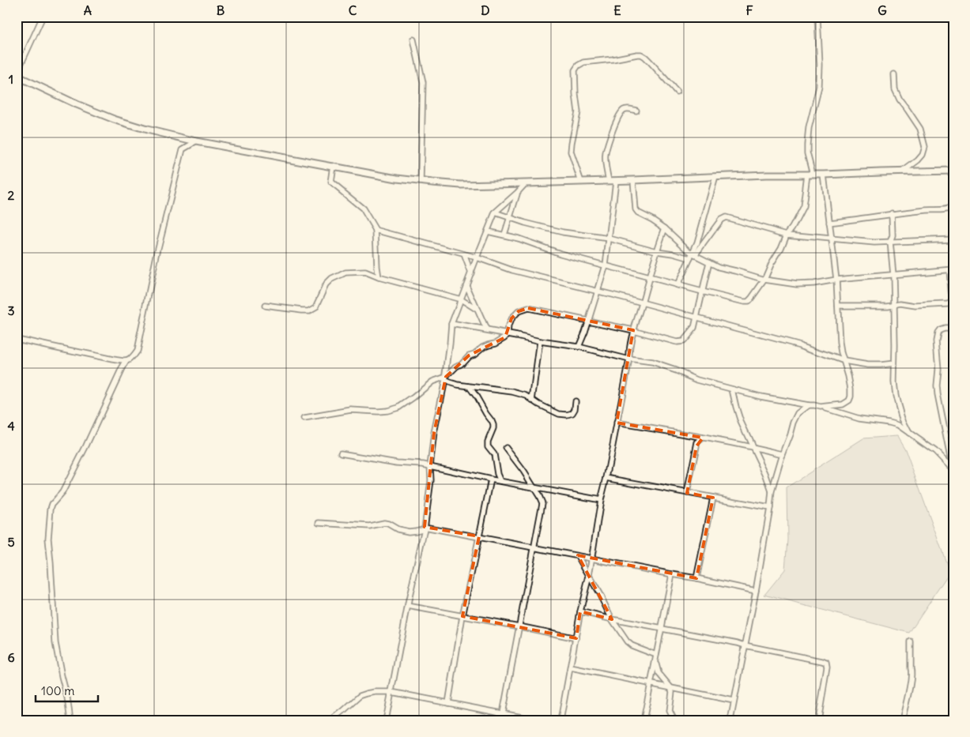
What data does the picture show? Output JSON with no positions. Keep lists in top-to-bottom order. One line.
{"scale_bar":"100 m","grid":{"columns":["A","B","C","D","E","F","G"],"rows":["1","2","3","4","5","6"]}}
